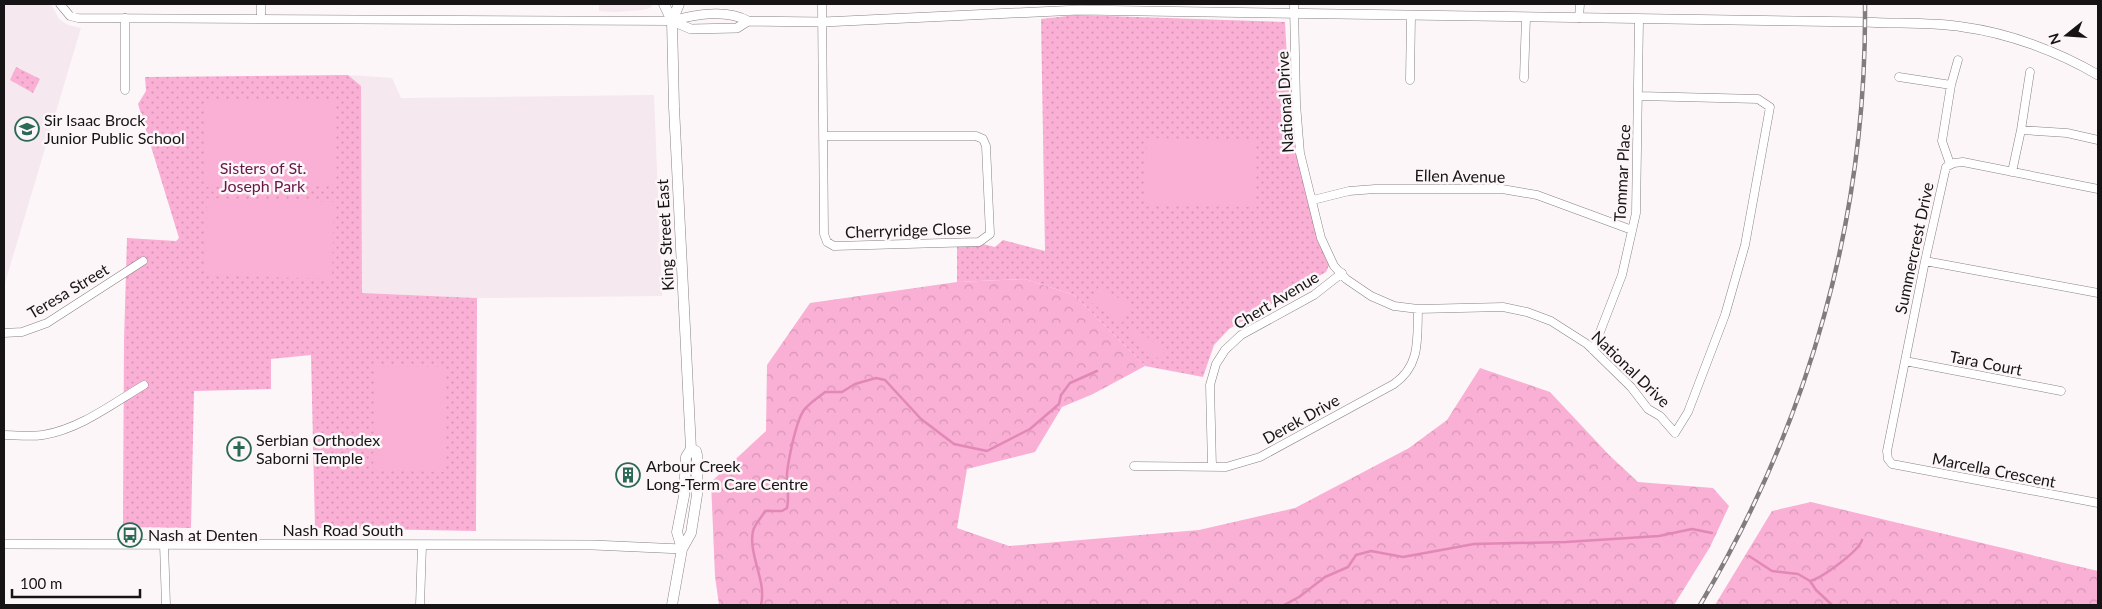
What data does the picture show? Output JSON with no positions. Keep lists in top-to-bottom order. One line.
{"streets":{"main road":["King Street East"],"street":["National Drive","Tommar Place","Ellen Avenue","Cherryridge Close","Summercrest Drive","Teresa Street","Chert Avenue","Tara Court","Derek Drive","Marcella Crescent","Nash Road South"]},"crossings":[["National Drive","Tommar Place"],["National Drive","Ellen Avenue"],["National Drive","Chert Avenue"],["National Drive","Derek Drive"],["Tommar Place","Ellen Avenue"],["King Street East","Nash Road South"],["Summercrest Drive","Tara Court"],["Summercrest Drive","Marcella Crescent"],["Chert Avenue","Derek Drive"]],"parks":["Sisters of St. Joseph Park"],"places":{"school or university":["Sir Isaac Brock Junior Public School"],"church":["Serbian Orthodex Saborni Temple"],"building":["Arbour Creek Long-Term Care Centre"],"bus stop":["Nash at Denten"]},"scale_bar":"100 m","north":"left"}
